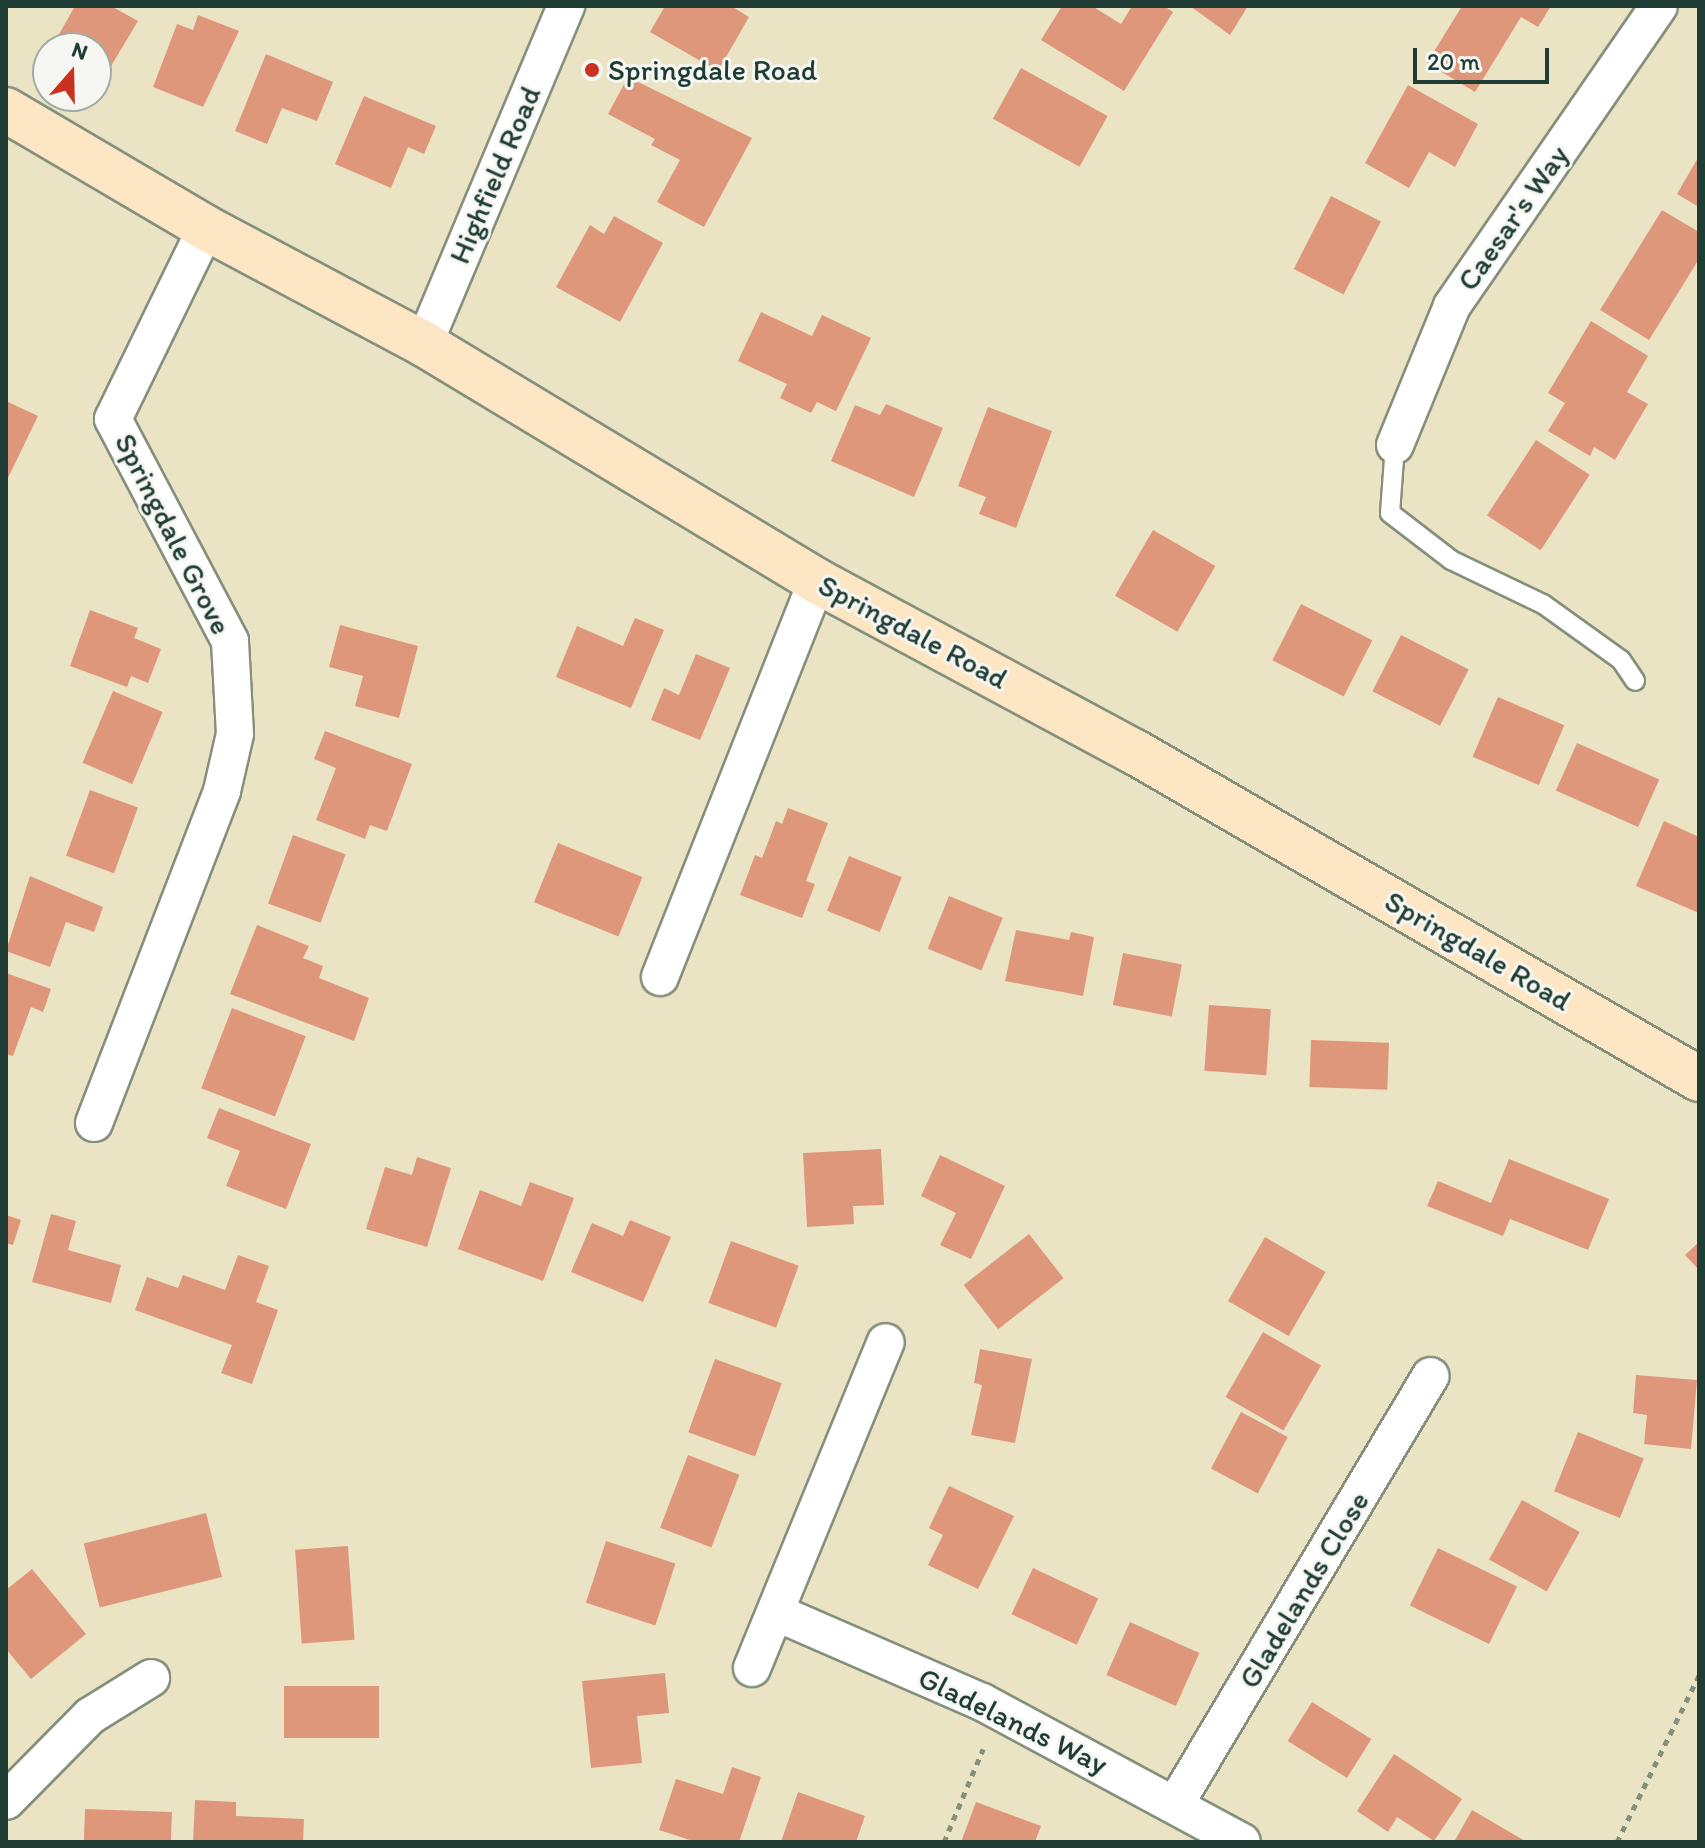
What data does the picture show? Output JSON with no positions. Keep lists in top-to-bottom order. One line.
{"streets":{"street":["Highfield Road","Caesar's Way","Springdale Grove","Springdale Road","Gladelands Close","Gladelands Way"]},"crossings":[["Highfield Road","Springdale Road"],["Springdale Grove","Springdale Road"],["Gladelands Close","Gladelands Way"]],"places":["Springdale Road"],"scale_bar":"20 m","north":"top"}
